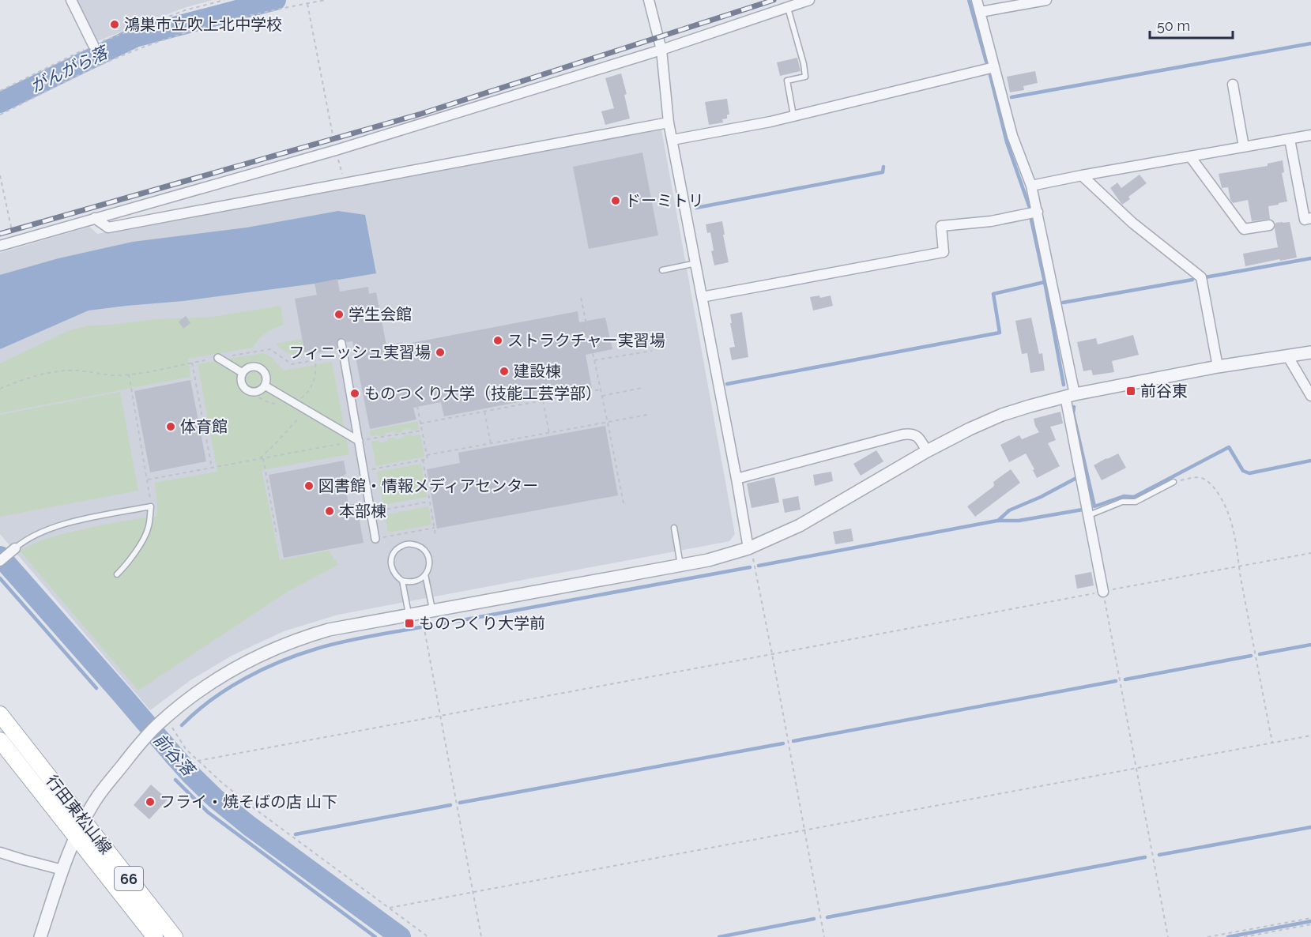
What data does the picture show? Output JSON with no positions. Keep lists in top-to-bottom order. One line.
{"streets":{"main road":["行田東松山線","66"]},"water":["がんがら落","前谷落"],"places":{"other":["鴻巣市立吹上北中学校","ドーミトリ","学生会館","ストラクチャー実習場","フィニッシュ実習場","建設棟","ものつくり大学（技能工芸学部）","体育館","図書館・情報メディアセンター","本部棟","フライ・焼そばの店 山下"],"transit":["前谷東","ものつくり大学前"]},"scale_bar":"50 m"}
